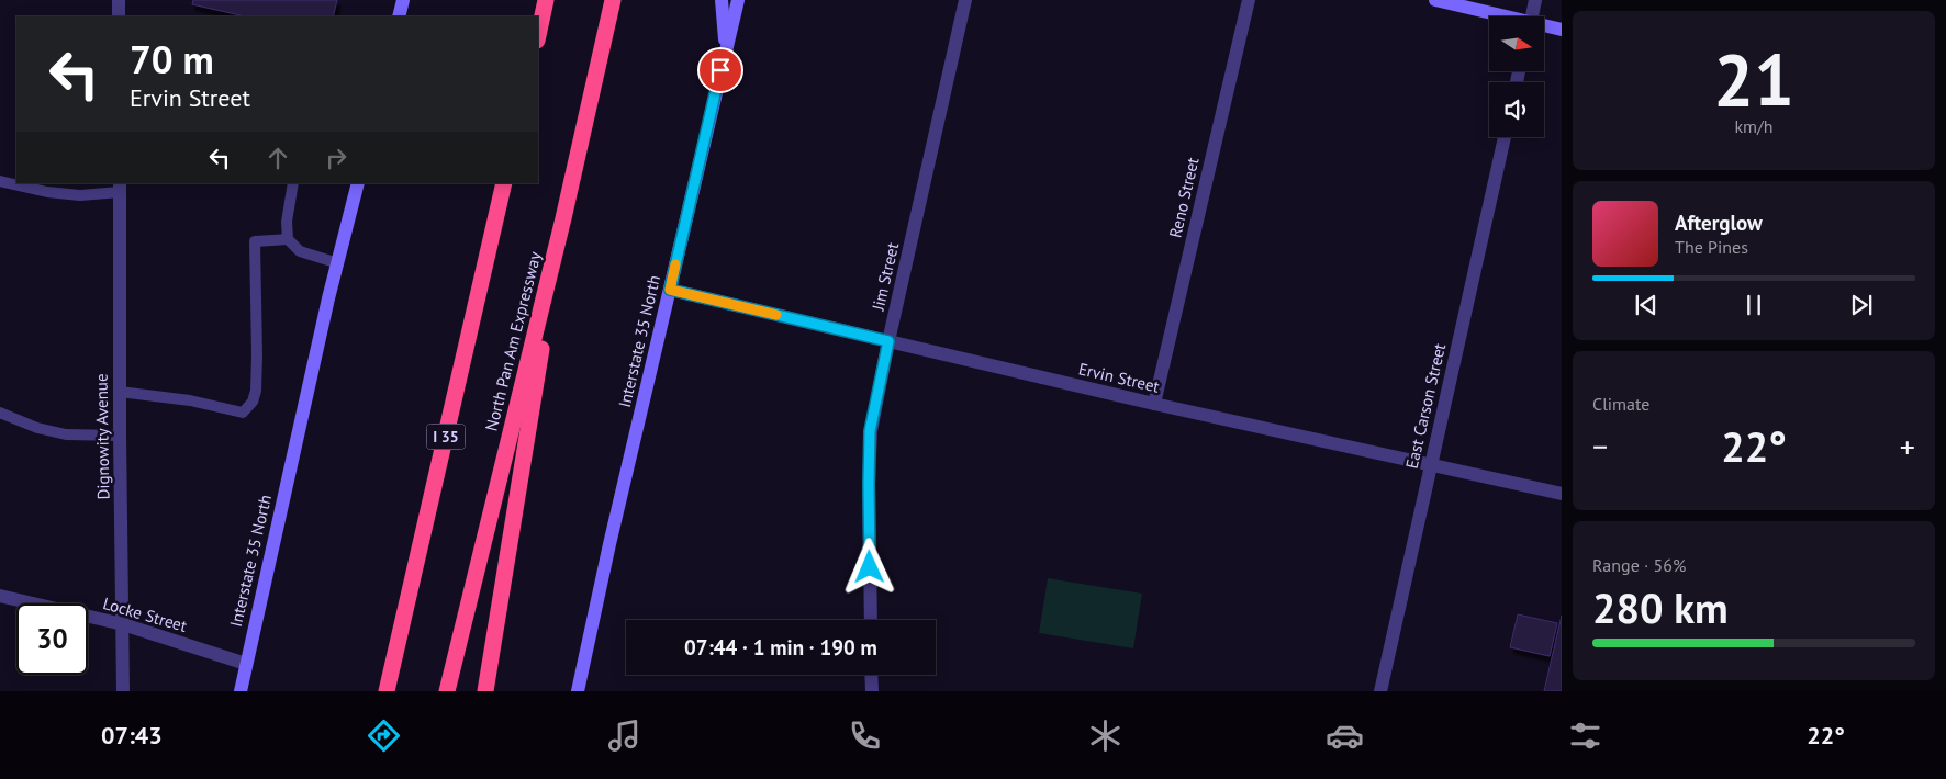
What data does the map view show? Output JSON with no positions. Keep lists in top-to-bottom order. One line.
{"streets":{"highway":["North Pan Am Expressway","I 35"],"main road":["Interstate 35 North"],"street":["Reno Street","Jim Street","Ervin Street","East Carson Street","Dignowity Avenue","Locke Street"]},"crossings":[["Reno Street","Ervin Street"],["Jim Street","Ervin Street"],["Interstate 35 North","Ervin Street"],["Interstate 35 North","Locke Street"],["Ervin Street","East Carson Street"],["Dignowity Avenue","Locke Street"]],"north":"right","page":{"tile":[["21","km/h"],"Climate",["Range · 56%","280 km"]],"turn":["70 m","Ervin Street"],"song":["Afterglow","The Pines"],"heat":["−","22°","+"],"limit":"30","trip":"07:44 · 1 min · 190 m","tabs":["07:43","22°"]}}
